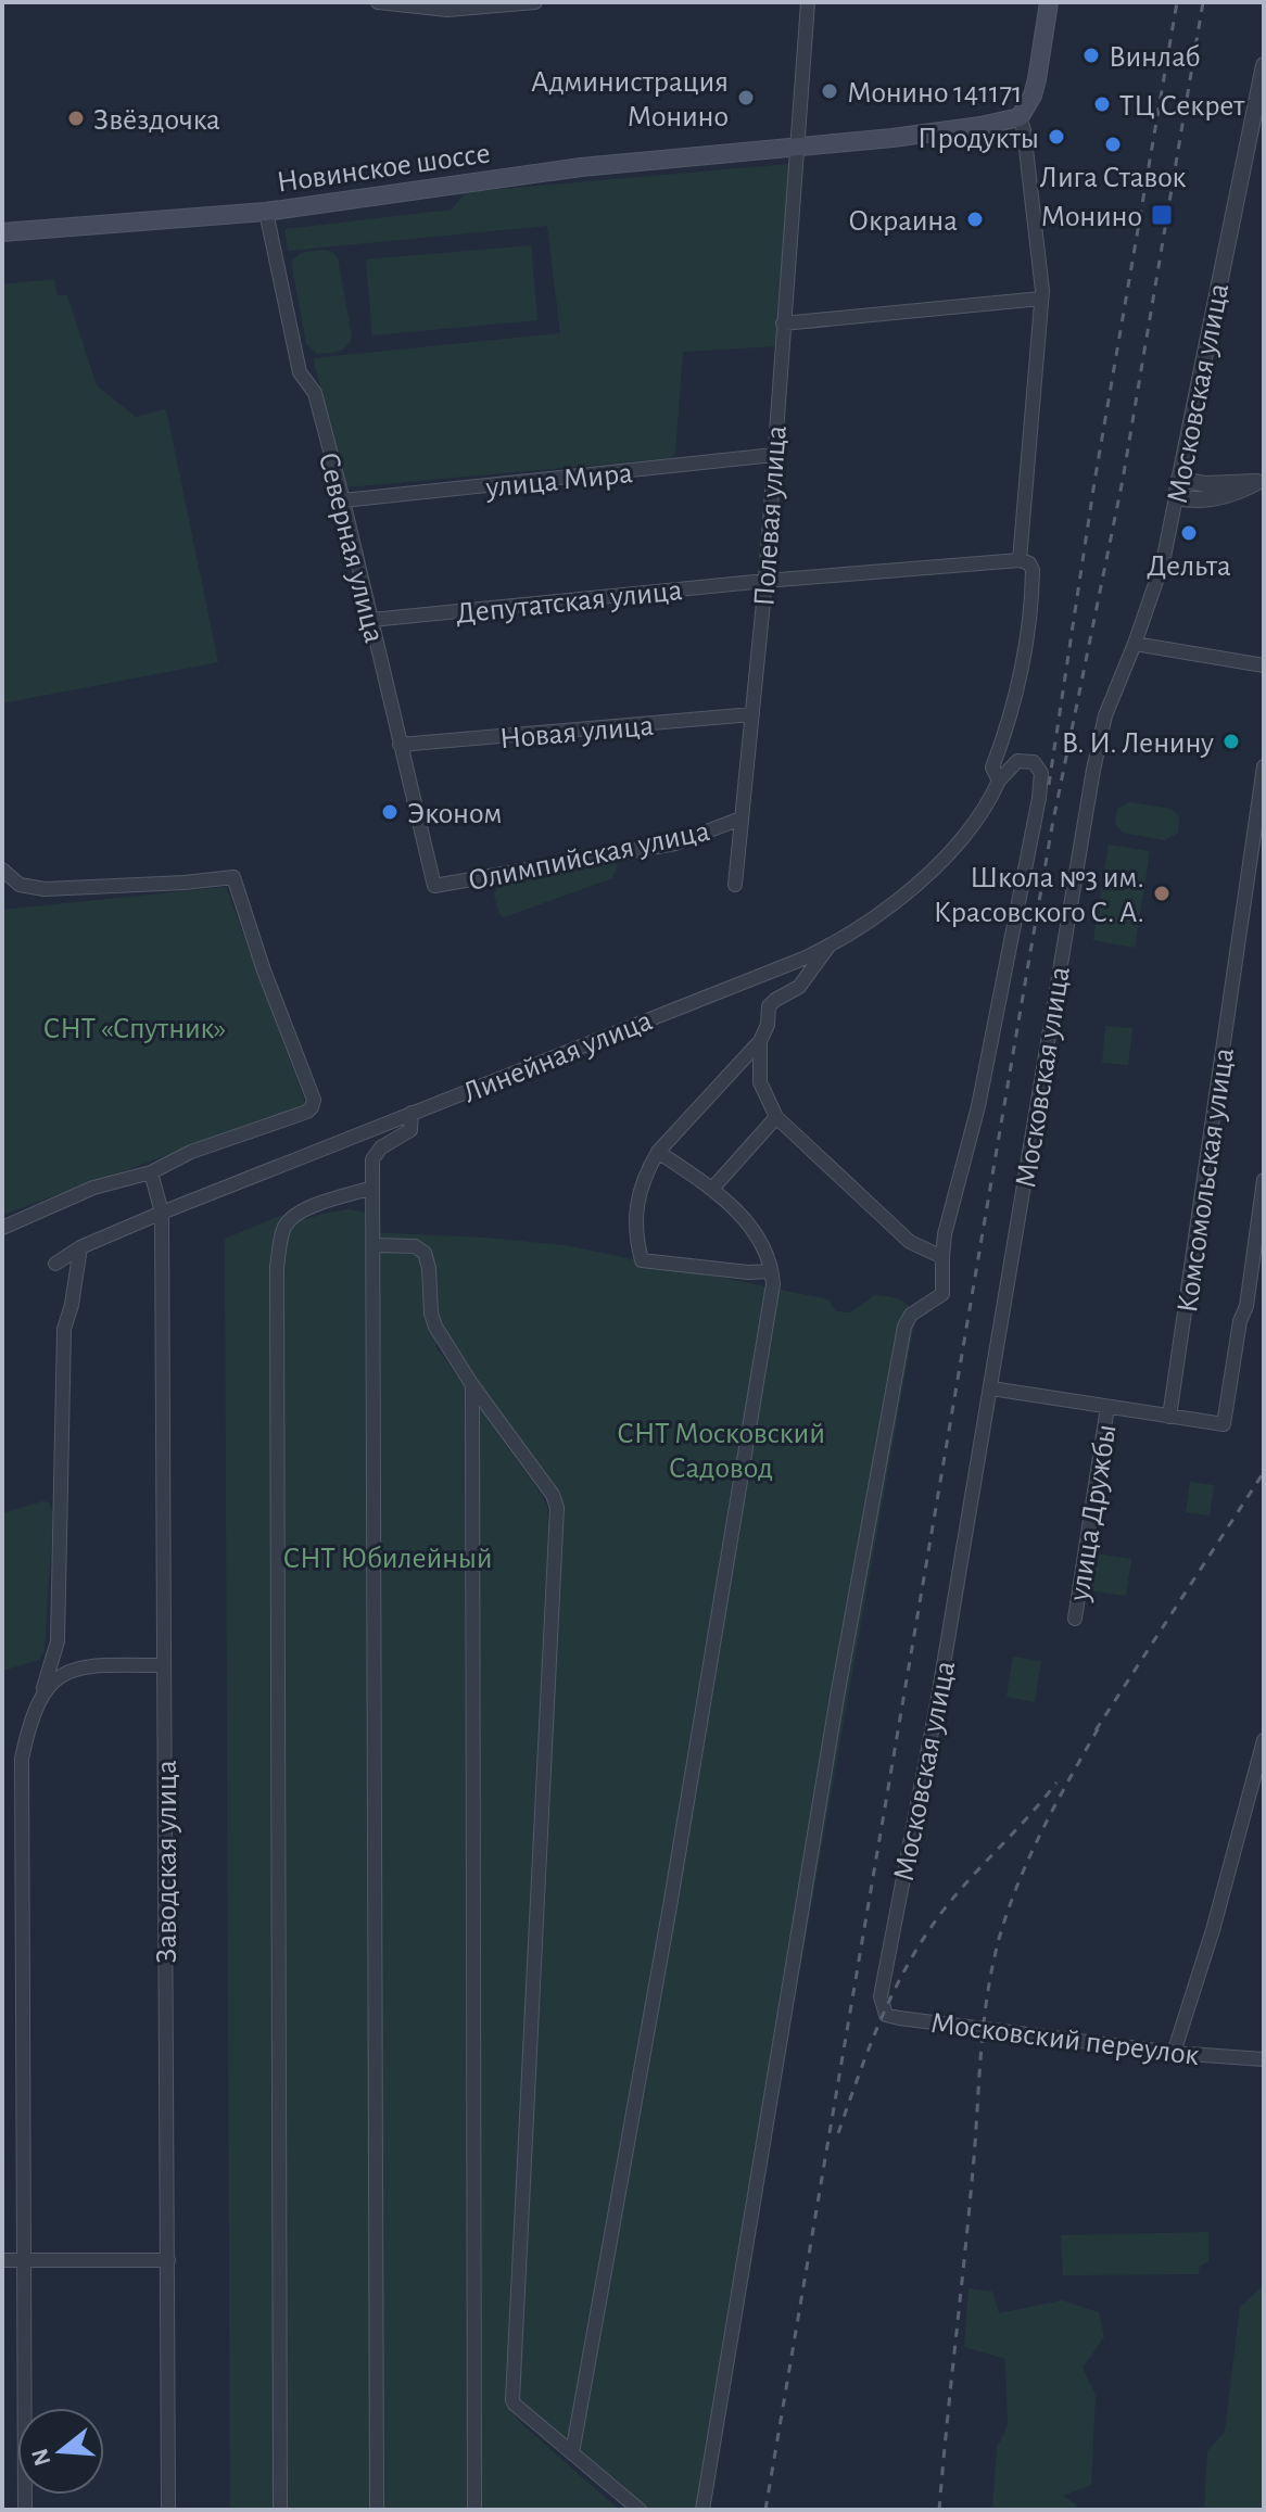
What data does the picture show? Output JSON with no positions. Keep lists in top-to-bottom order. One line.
{"streets":{"main road":["Новинское шоссе"],"street":["Московская улица","улица Мира","Полевая улица","Северная улица","Депутатская улица","Новая улица","Олимпийская улица","Линейная улица","Комсомольская улица","улица Дружбы","Заводская улица","Московский переулок"]},"crossings":[["Новинское шоссе","Полевая улица"],["Новинское шоссе","Северная улица"],["Московская улица","Московский переулок"],["улица Мира","Полевая улица"],["улица Мира","Северная улица"],["Полевая улица","Депутатская улица"],["Полевая улица","Новая улица"],["Полевая улица","Олимпийская улица"],["Северная улица","Депутатская улица"],["Северная улица","Новая улица"],["Северная улица","Олимпийская улица"],["Линейная улица","Заводская улица"]],"parks":["СНТ «Спутник»","СНТ Московский Садовод","СНТ Юбилейный"],"places":{"other":["Винлаб","Монино 141171","Администрация Монино","ТЦ Секрет","Звёздочка","Продукты","Лига Ставок","Окраина","Дельта","В. И. Ленину","Эконом","Школа №3 им. Красовского С. А."],"transit":["Монино"]},"north":"left"}
